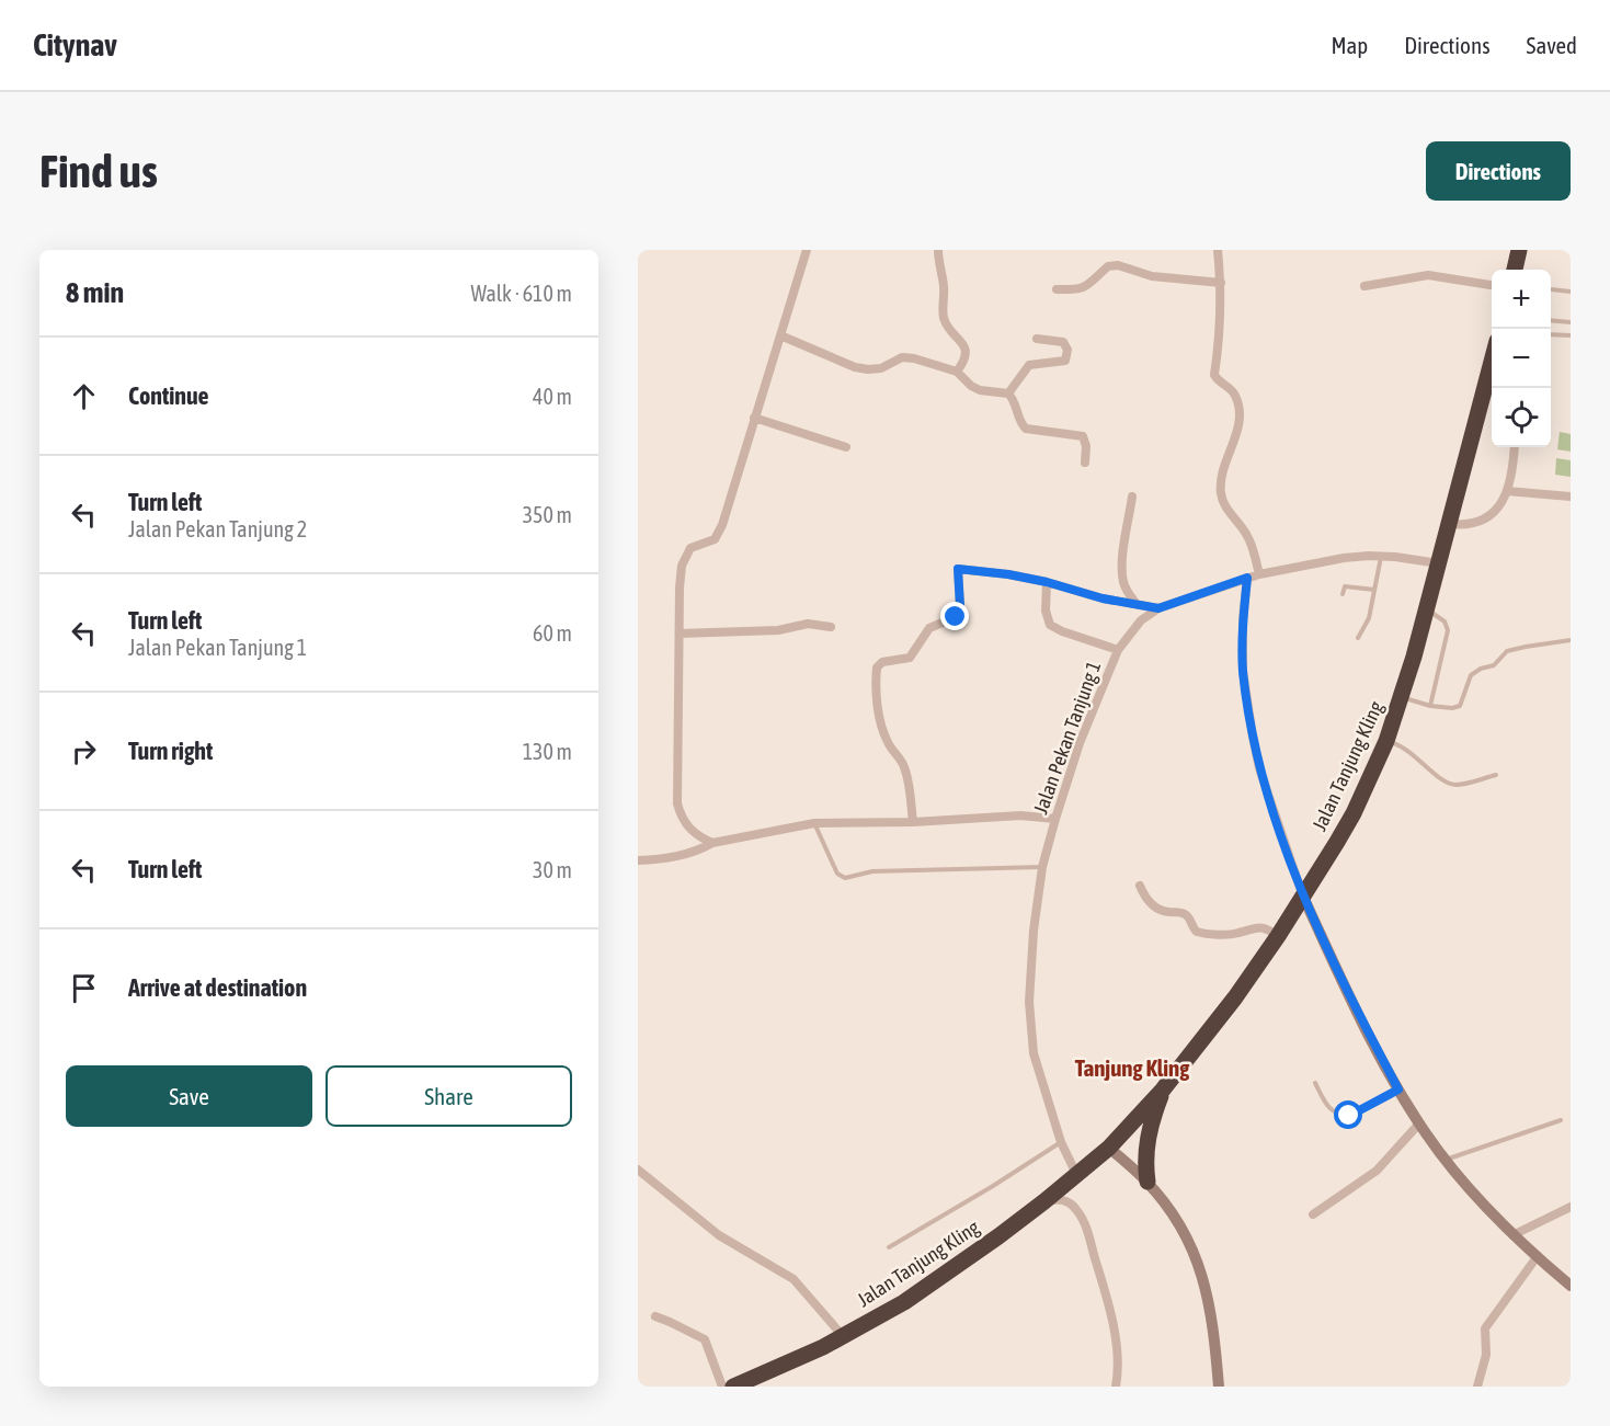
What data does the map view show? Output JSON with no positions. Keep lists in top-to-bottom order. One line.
{"streets":{"highway":["Jalan Tanjung Kling"],"street":["Jalan Pekan Tanjung 1"]},"crossings":[["Jalan Pekan Tanjung 1","Jalan Tanjung Kling"]],"districts":["Tanjung Kling"],"page":{"header":"Citynav","nav":["Map","Directions","Saved"],"buttons":["Directions",["Save","Share"]],"title":"Find us","heading":["8 min","Walk · 610 m"],"map_buttons":["+","−"],"list":[["Continue","40 m"],["Turn left","Jalan Pekan Tanjung 2","350 m"],["Turn left","Jalan Pekan Tanjung 1","60 m"],["Turn right","130 m"],["Turn left","30 m"],"Arrive at destination"]}}
